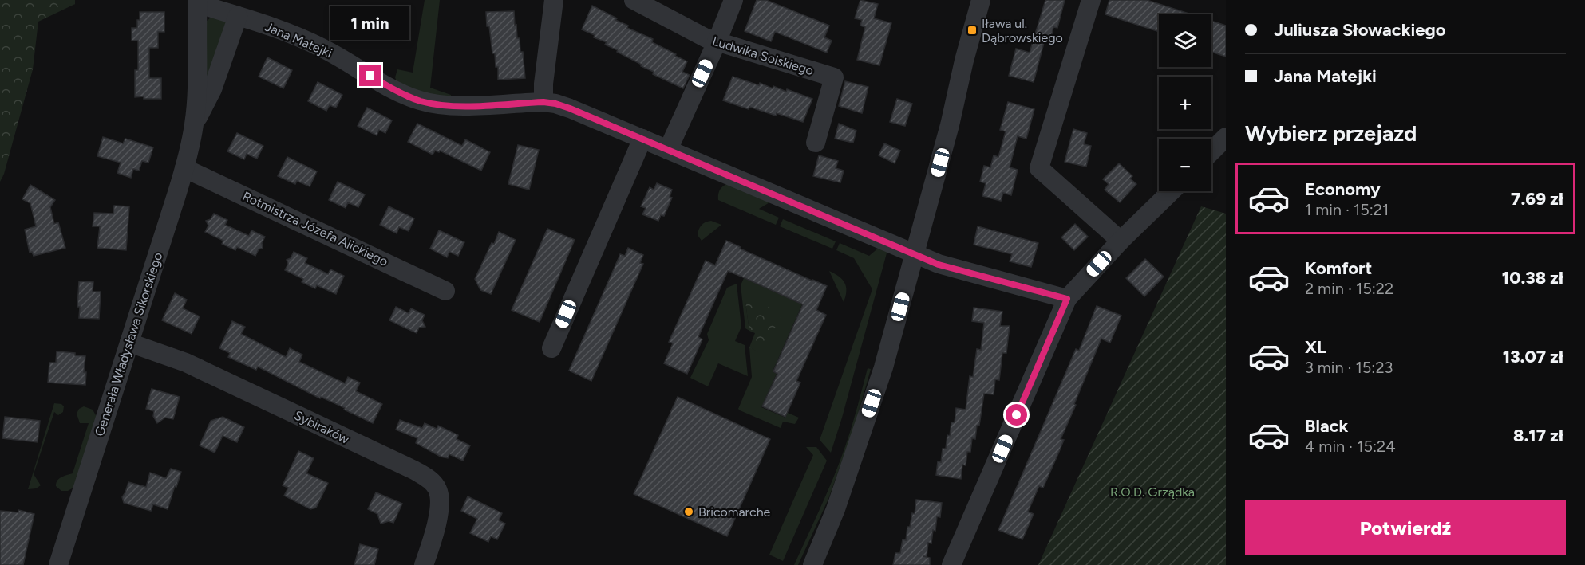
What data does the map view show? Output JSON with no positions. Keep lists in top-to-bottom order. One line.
{"streets":{"street":["Jana Matejki","Ludwika Solskiego","Rotmistrza Józefa Alickiego","Generała Władysława Sikorskiego","Sybiraków"]},"crossings":[["Jana Matejki","Generała Władysława Sikorskiego"],["Rotmistrza Józefa Alickiego","Generała Władysława Sikorskiego"],["Generała Władysława Sikorskiego","Sybiraków"]],"parks":["R.O.D. Grządka"],"places":{"transit":["Iława ul. Dąbrowskiego"],"other":["Bricomarche"]},"page":{"banner":["Juliusza Słowackiego","Jana Matejki"],"bubble":"1 min","map_buttons":["+","−"],"heading":"Wybierz przejazd","list":[{"name":"Economy","note":"1 min · 15:21","value":"7.69 zł"},{"name":"Komfort","note":"2 min · 15:22","value":"10.38 zł"},{"name":"XL","note":"3 min · 15:23","value":"13.07 zł"},{"name":"Black","note":"4 min · 15:24","value":"8.17 zł"}],"buttons":"Potwierdź"}}
